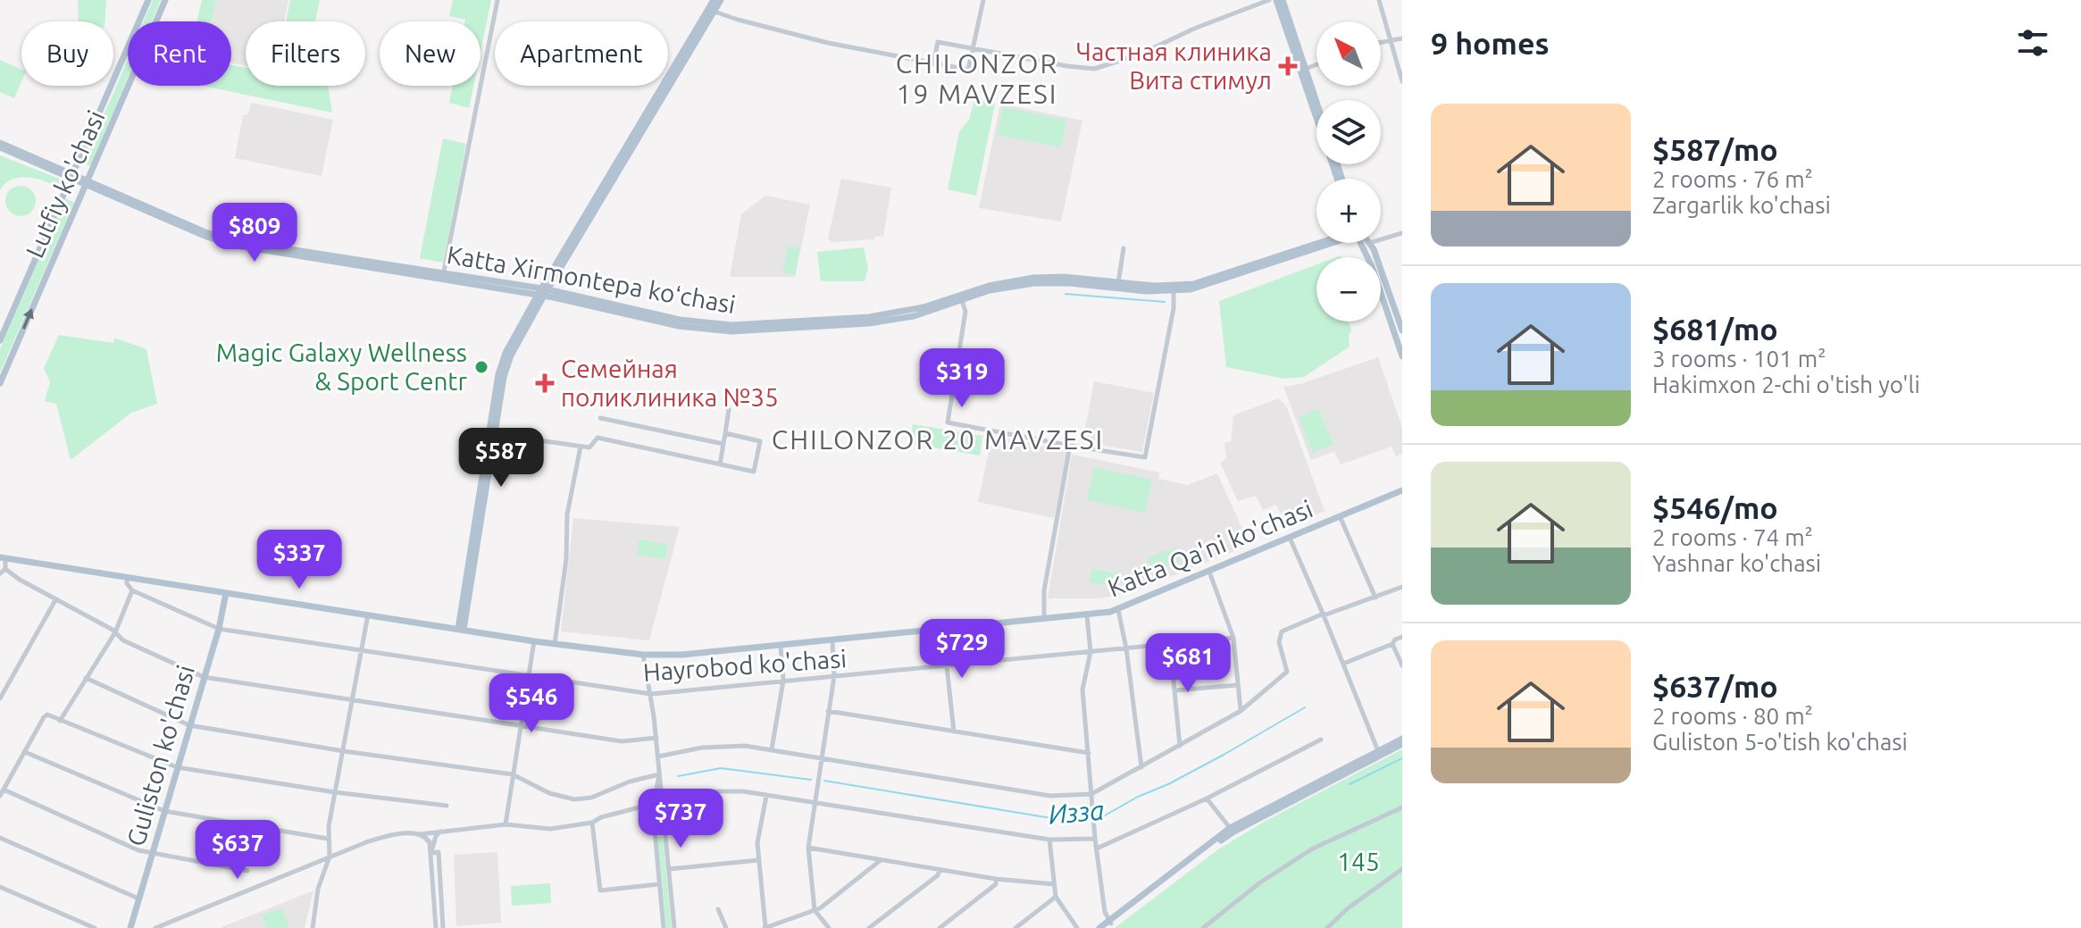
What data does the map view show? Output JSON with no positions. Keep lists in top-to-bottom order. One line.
{"streets":{"main road":["Lutfiy ko'chasi","Katta Xirmontepa koʻchasi","Katta Qa'ni ko'chasi","Guliston ko'chasi"],"street":["Hayrobod ko'chasi"]},"crossings":[["Lutfiy ko'chasi","Katta Xirmontepa koʻchasi"],["Katta Qa'ni ko'chasi","Guliston ko'chasi"],["Hayrobod ko'chasi","Guliston ko'chasi"]],"districts":["CHILONZOR 19 MAVZESI","CHILONZOR 20 MAVZESI"],"water":["Изза"],"parks":["145"],"places":{"health":["Частная клиника Вита стимул","Семейная поликлиника №35"],"other":["Magic Galaxy Wellness & Sport Centr"]},"north":"top left","page":{"heading":"9 homes","map_buttons":["+","−"],"chip":["Buy","Rent","Filters","New","Apartment"],"list":[{"name":"$587/mo","note":"2 rooms · 76 m² · Zargarlik ko'chasi"},{"name":"$681/mo","note":"3 rooms · 101 m² · Hakimxon 2-chi o'tish yo'li"},{"name":"$546/mo","note":"2 rooms · 74 m² · Yashnar ko'chasi"},{"name":"$637/mo","note":"2 rooms · 80 m² · Guliston 5-o'tish ko'chasi"}],"price":["$809","$319","$587","$337","$729","$681","$546","$737","$637"]}}
